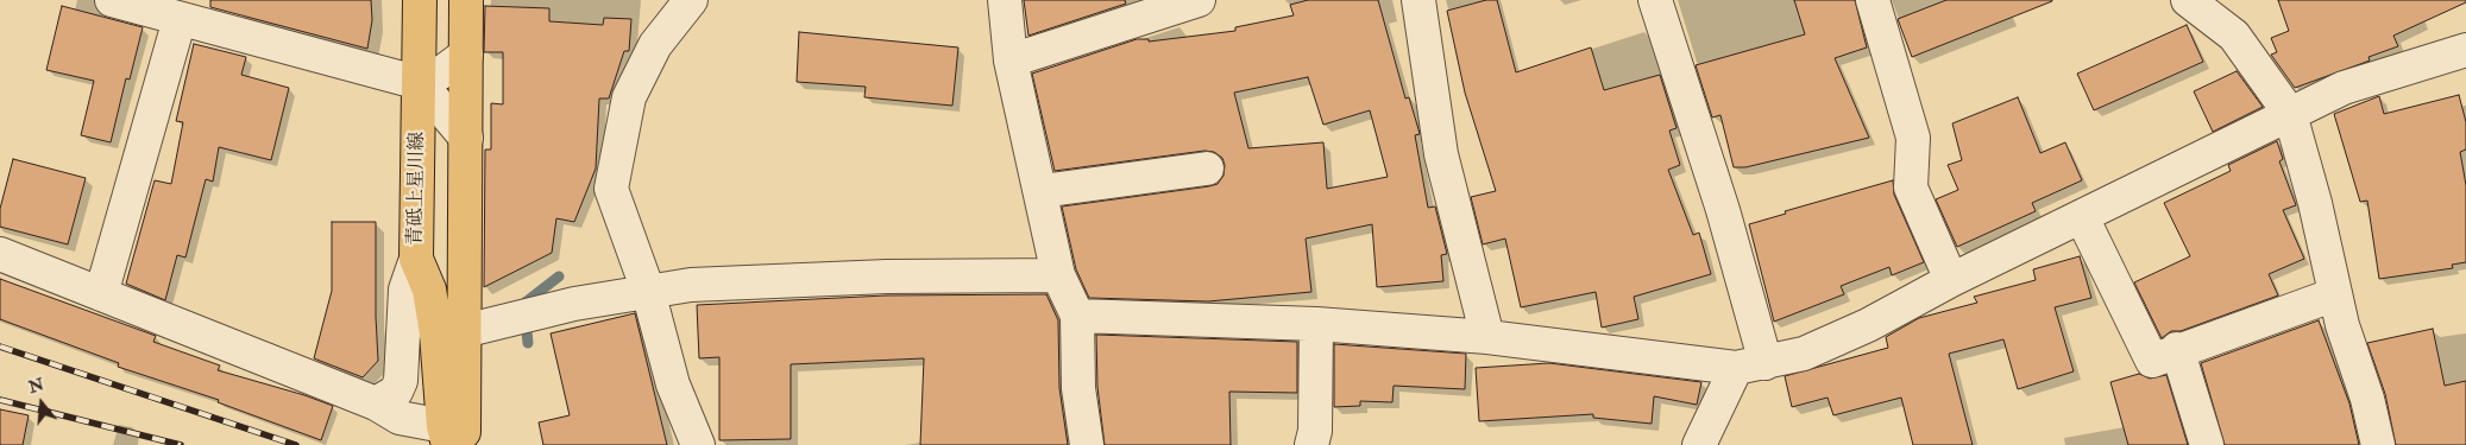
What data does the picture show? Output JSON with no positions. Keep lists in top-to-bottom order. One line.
{"streets":{"main road":["青砥上星川線"]},"north":"top"}
